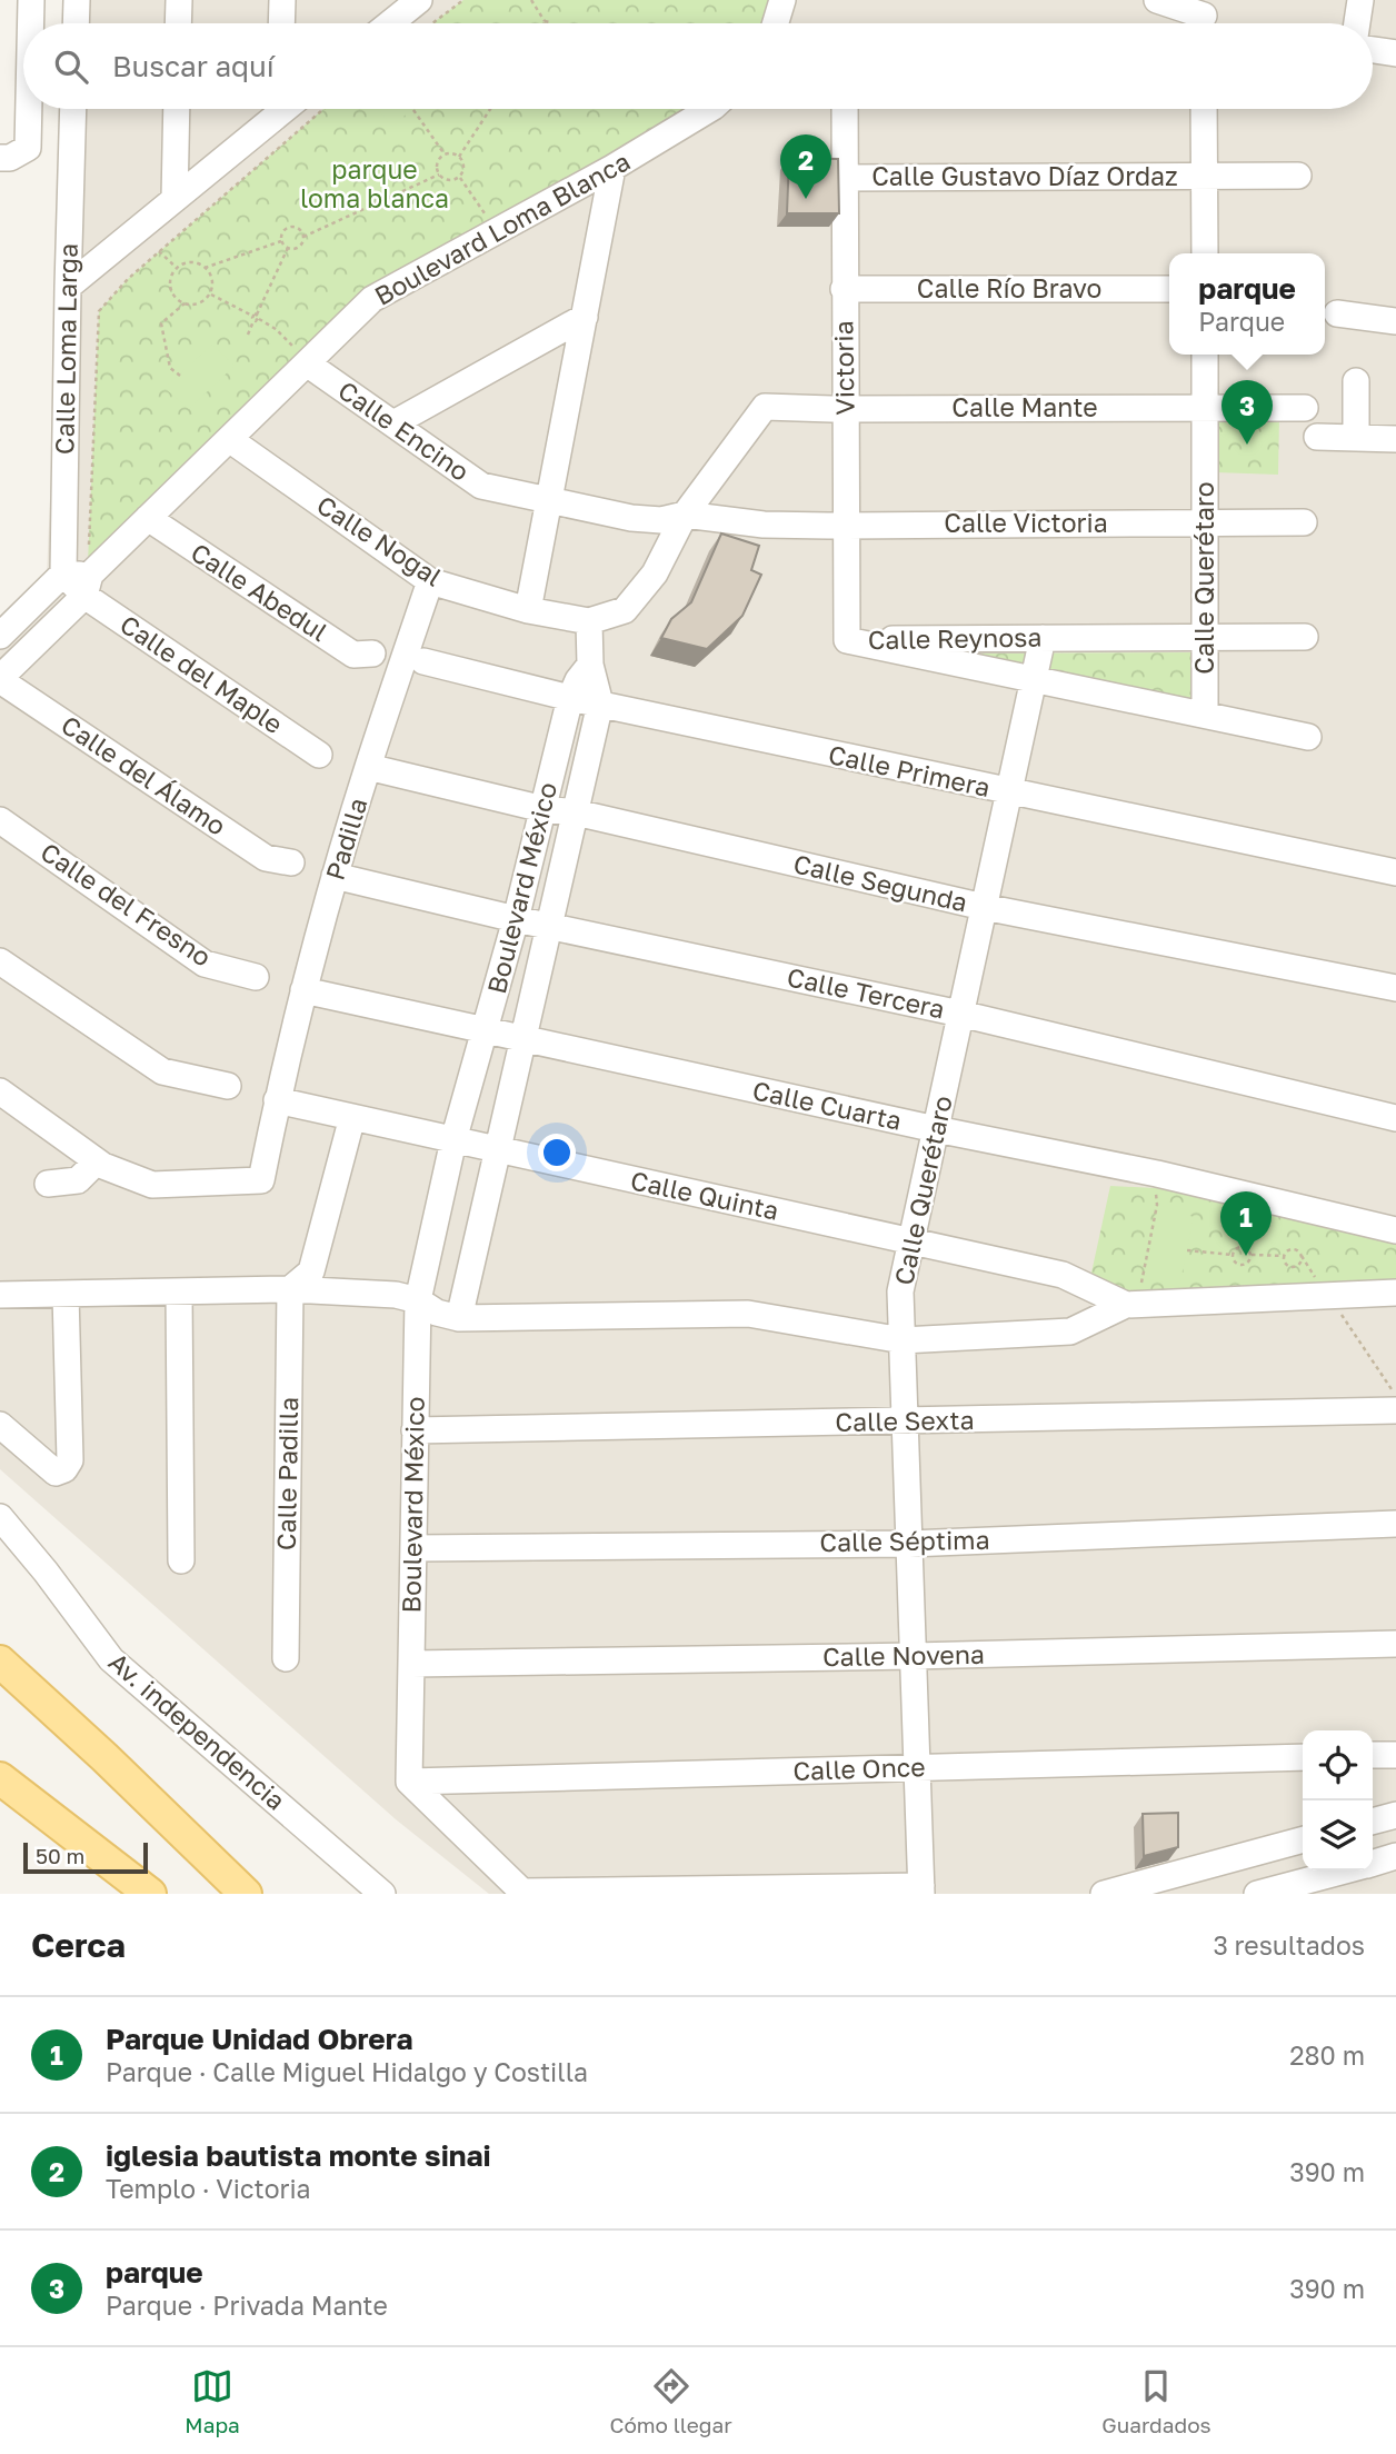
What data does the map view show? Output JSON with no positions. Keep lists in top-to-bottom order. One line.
{"streets":{"street":["Calle Gustavo Díaz Ordaz","Boulevard Loma Blanca","Calle Río Bravo","Calle Loma Larga","Victoria","Calle Mante","Calle Encino","Calle Victoria","Calle Nogal","Calle Querétaro","Calle Abedul","Calle Reynosa","Calle del Maple","Calle Primera","Calle del Álamo","Padilla","Calle Segunda","Boulevard México","Calle del Fresno","Calle Tercera","Calle Cuarta","Calle Quinta","Calle Sexta","Calle Padilla","Calle Séptima","Calle Novena","Av. independencia","Calle Once"]},"crossings":[["Calle Gustavo Díaz Ordaz","Victoria"],["Boulevard Loma Blanca","Calle Encino"],["Boulevard Loma Blanca","Calle Nogal"],["Boulevard Loma Blanca","Calle Abedul"],["Boulevard Loma Blanca","Calle del Maple"],["Boulevard Loma Blanca","Calle del Álamo"],["Calle Río Bravo","Victoria"],["Victoria","Calle Mante"],["Victoria","Calle Victoria"],["Victoria","Calle Reynosa"],["Calle Mante","Calle Encino"],["Calle Mante","Calle Victoria"],["Calle Mante","Calle Querétaro"],["Calle Encino","Calle Victoria"],["Calle Victoria","Calle Querétaro"],["Calle Nogal","Padilla"],["Calle Querétaro","Calle Reynosa"],["Calle Querétaro","Calle Primera"],["Calle Querétaro","Calle Segunda"],["Calle Querétaro","Calle Tercera"],["Calle Querétaro","Calle Cuarta"],["Calle Querétaro","Calle Quinta"],["Calle Querétaro","Calle Sexta"],["Calle Querétaro","Calle Séptima"],["Calle Querétaro","Calle Novena"],["Calle Querétaro","Calle Once"],["Calle Primera","Boulevard México"],["Padilla","Calle Segunda"],["Padilla","Calle Tercera"],["Padilla","Calle Cuarta"],["Padilla","Calle Quinta"],["Calle Segunda","Boulevard México"],["Boulevard México","Calle Tercera"],["Boulevard México","Calle Cuarta"],["Boulevard México","Calle Quinta"],["Boulevard México","Calle Sexta"],["Boulevard México","Calle Séptima"],["Boulevard México","Calle Novena"],["Boulevard México","Calle Once"]],"parks":["parque loma blanca"],"scale_bar":"50 m","page":{"search":"Buscar aquí","pins":["2","3","1"],"popup":["parque","Parque"],"scale":"50 m","heading":["Cerca","3 resultados"],"list":[{"mark":"1","name":"Parque Unidad Obrera","note":"Parque · Calle Miguel Hidalgo y Costilla","value":"280 m"},{"mark":"2","name":"iglesia bautista monte sinai","note":"Templo · Victoria","value":"390 m"},{"mark":"3","name":"parque","note":"Parque · Privada Mante","value":"390 m"}],"nav":["Mapa","Cómo llegar","Guardados"]}}
